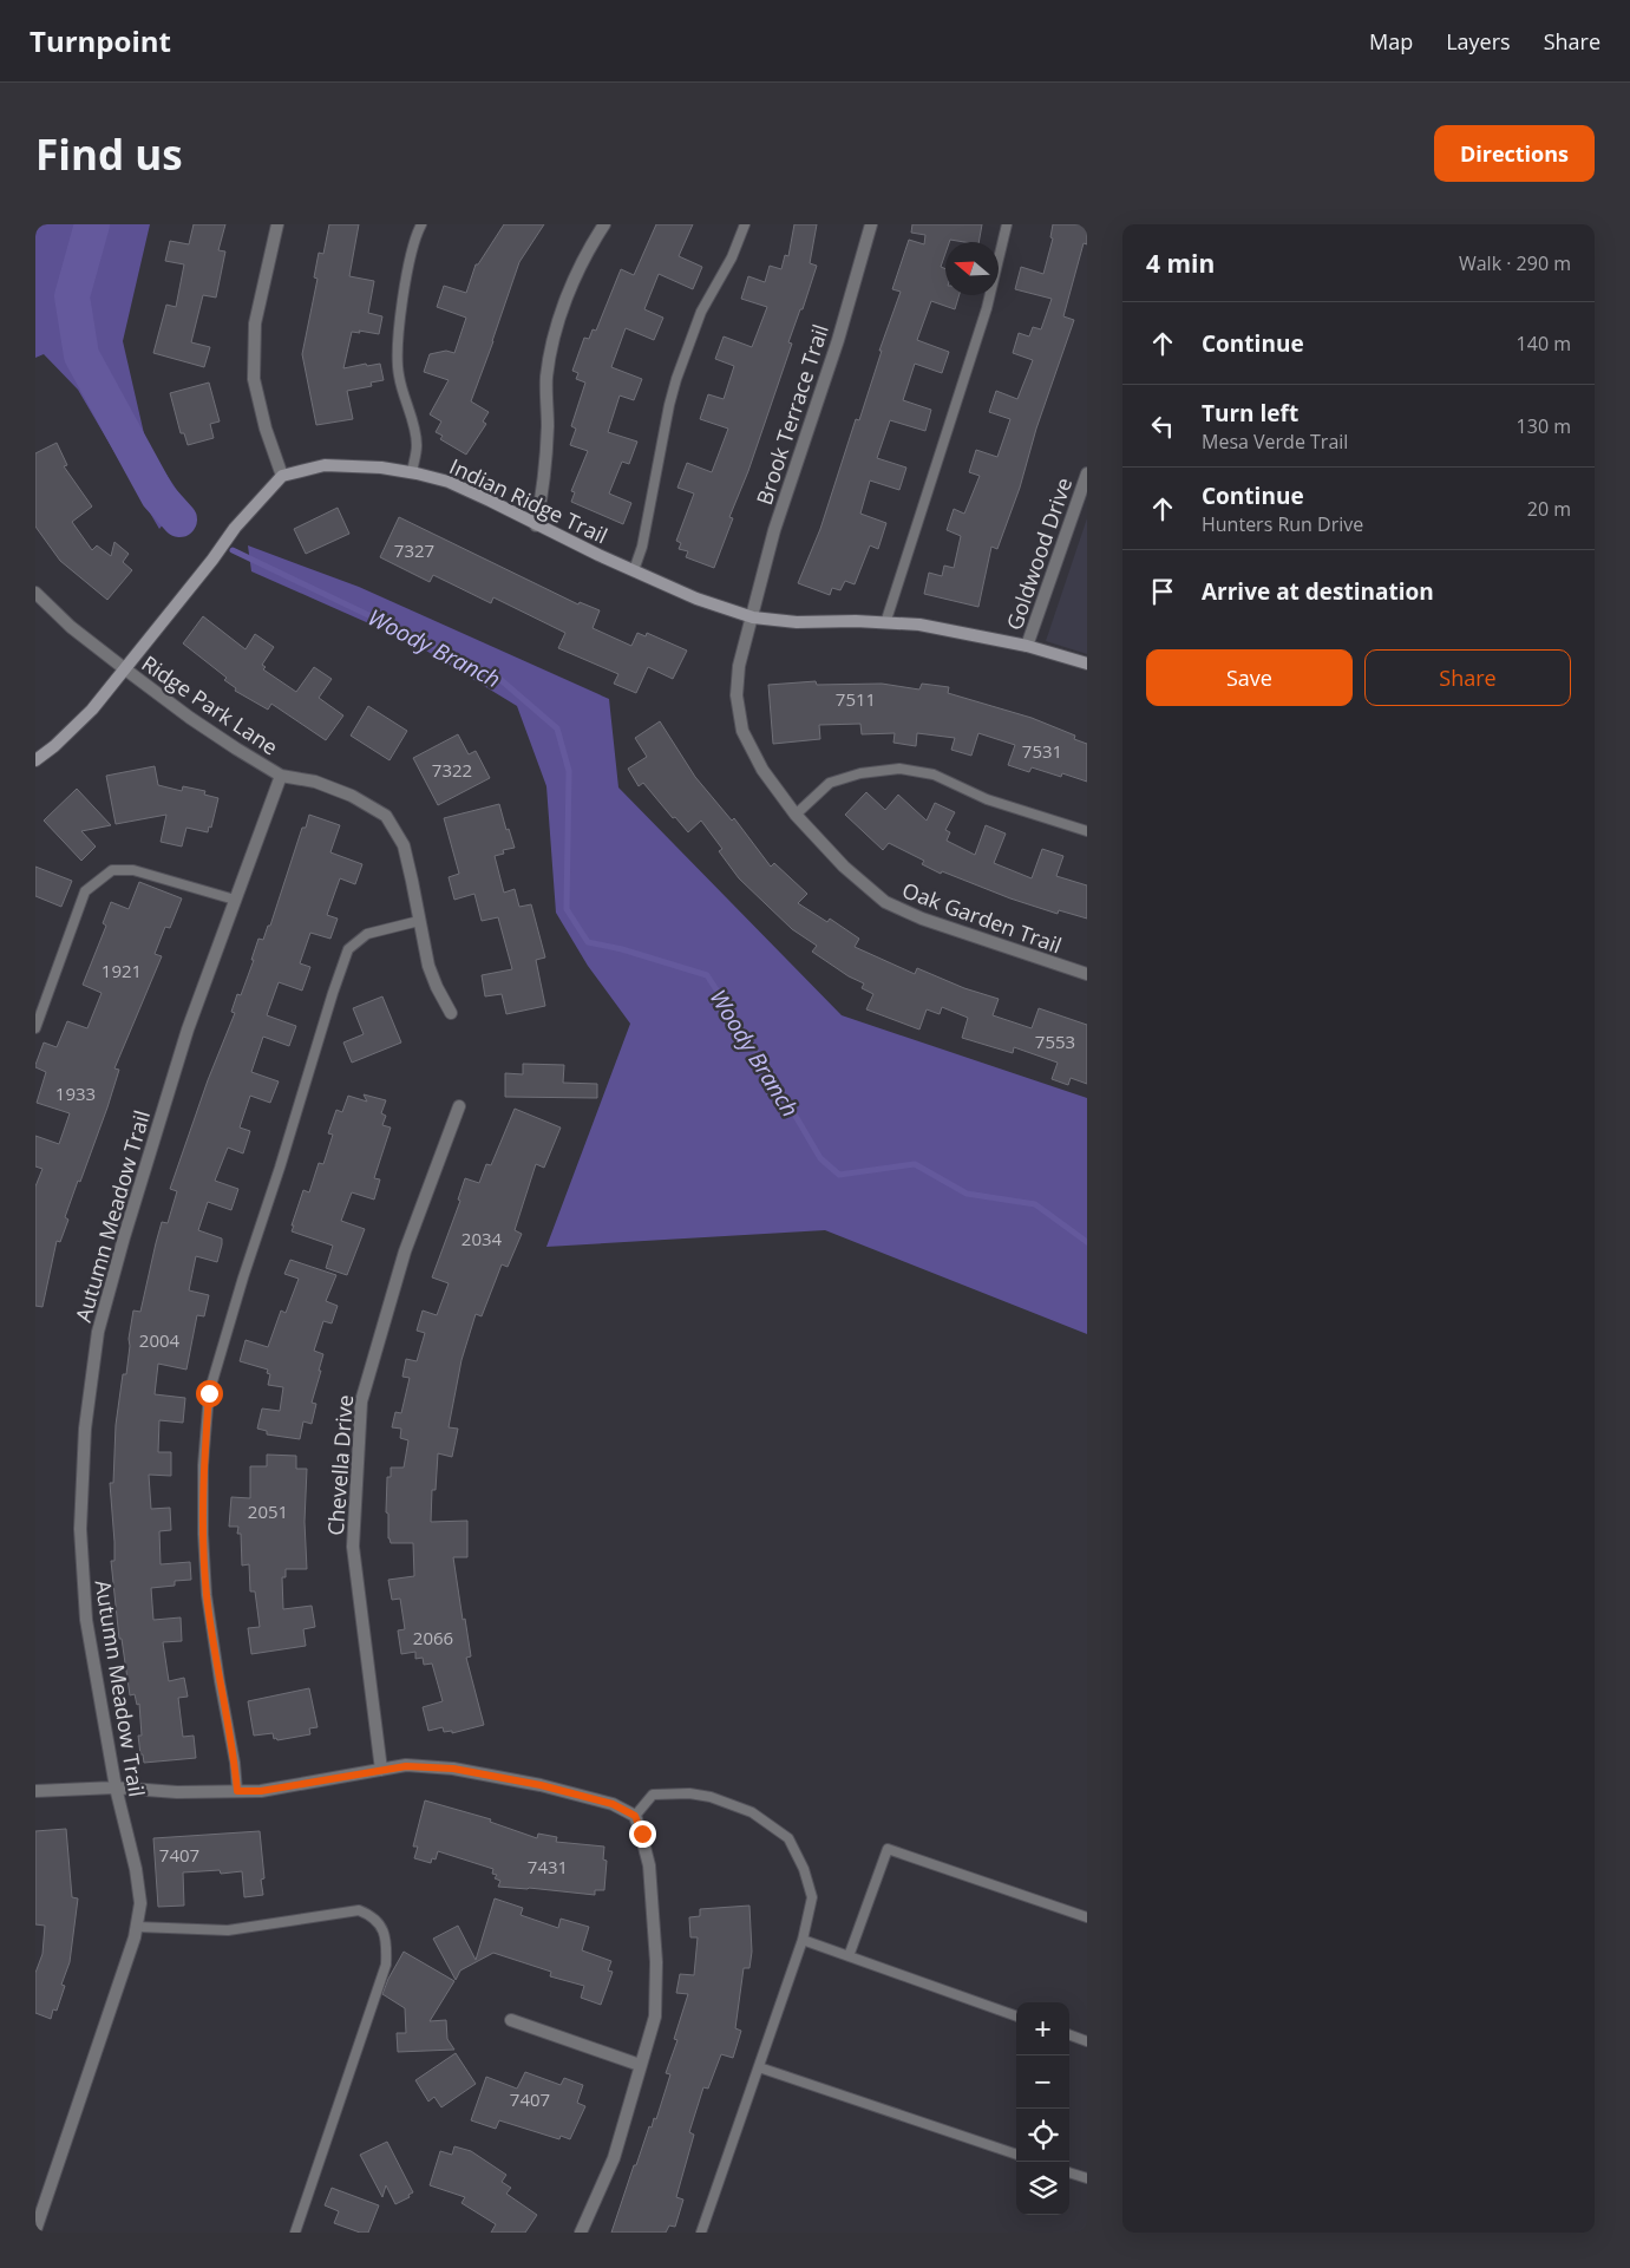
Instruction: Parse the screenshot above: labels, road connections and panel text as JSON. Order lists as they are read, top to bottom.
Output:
{
  "streets": {
    "street": [
      "Brook Terrace Trail",
      "Indian Ridge Trail",
      "Goldwood Drive",
      "Ridge Park Lane",
      "Oak Garden Trail",
      "Autumn Meadow Trail",
      "Chevella Drive"
    ]
  },
  "crossings": [
    ["Brook Terrace Trail", "Indian Ridge Trail"],
    ["Brook Terrace Trail", "Oak Garden Trail"],
    ["Indian Ridge Trail", "Goldwood Drive"],
    ["Indian Ridge Trail", "Oak Garden Trail"],
    ["Ridge Park Lane", "Autumn Meadow Trail"]
  ],
  "water": ["Woody Branch"],
  "house_numbers": [
    "7327",
    "7511",
    "7531",
    "7322",
    "1921",
    "7553",
    "1933",
    "2034",
    "2004",
    "2051",
    "2066",
    "7407",
    "7431",
    "7407"
  ],
  "north": "left",
  "page": {
    "header": "Turnpoint",
    "nav": ["Map", "Layers", "Share"],
    "buttons": [
      "Directions",
      ["Save", "Share"]
    ],
    "title": "Find us",
    "heading": ["4 min", "Walk · 290 m"],
    "list": [
      ["Continue", "140 m"],
      ["Turn left", "Mesa Verde Trail", "130 m"],
      ["Continue", "Hunters Run Drive", "20 m"],
      "Arrive at destination"
    ],
    "map_buttons": ["+", "−"]
  }
}
